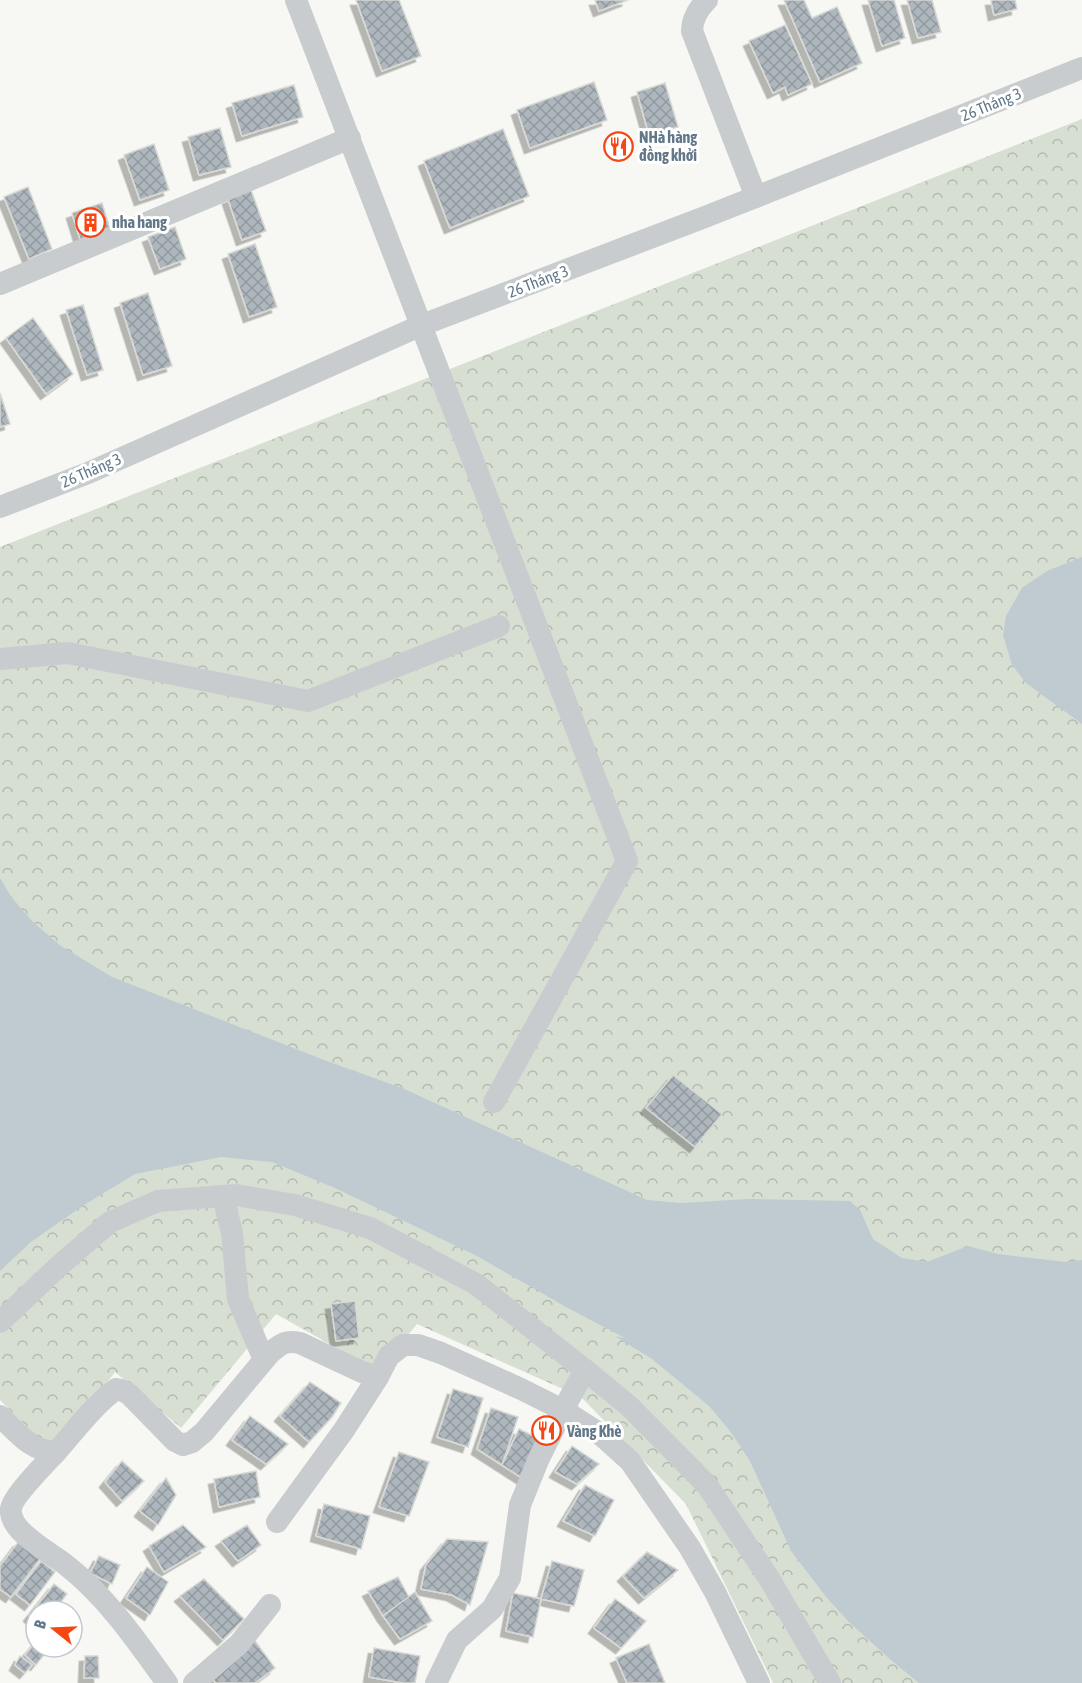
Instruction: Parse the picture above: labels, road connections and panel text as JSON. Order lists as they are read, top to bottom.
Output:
{
  "streets": {
    "street": ["26 Tháng 3"]
  },
  "places": {
    "restaurant": ["NHà hàng đồng khởi", "Vàng Khè"],
    "building": ["nha hang"]
  },
  "north": "left"
}
